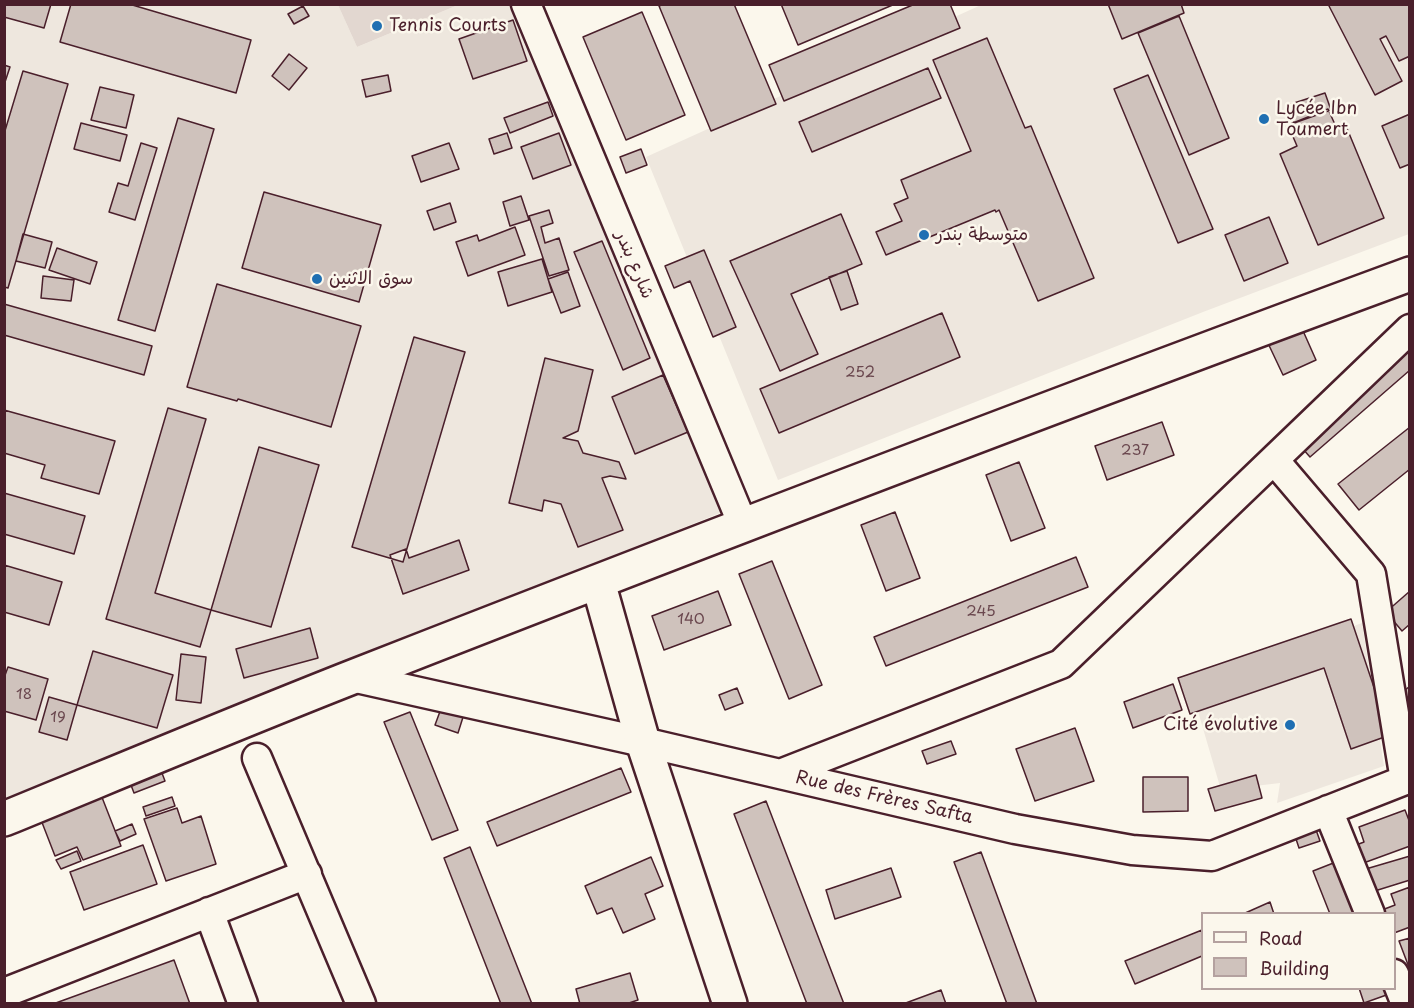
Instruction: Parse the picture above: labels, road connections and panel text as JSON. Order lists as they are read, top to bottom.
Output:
{
  "streets": {
    "street": ["شارع بندر", "Rue des Frères Safta"]
  },
  "places": [
    "Tennis Courts",
    "Lycée Ibn Toumert",
    "متوسطة بندر",
    "ﺳﻮق اﻻﺛﻨﻴﻦ",
    "Cité évolutive"
  ],
  "house_numbers": [
    "252",
    "237",
    "245",
    "140",
    "18",
    "19"
  ],
  "legend": ["Road", "Building"]
}
